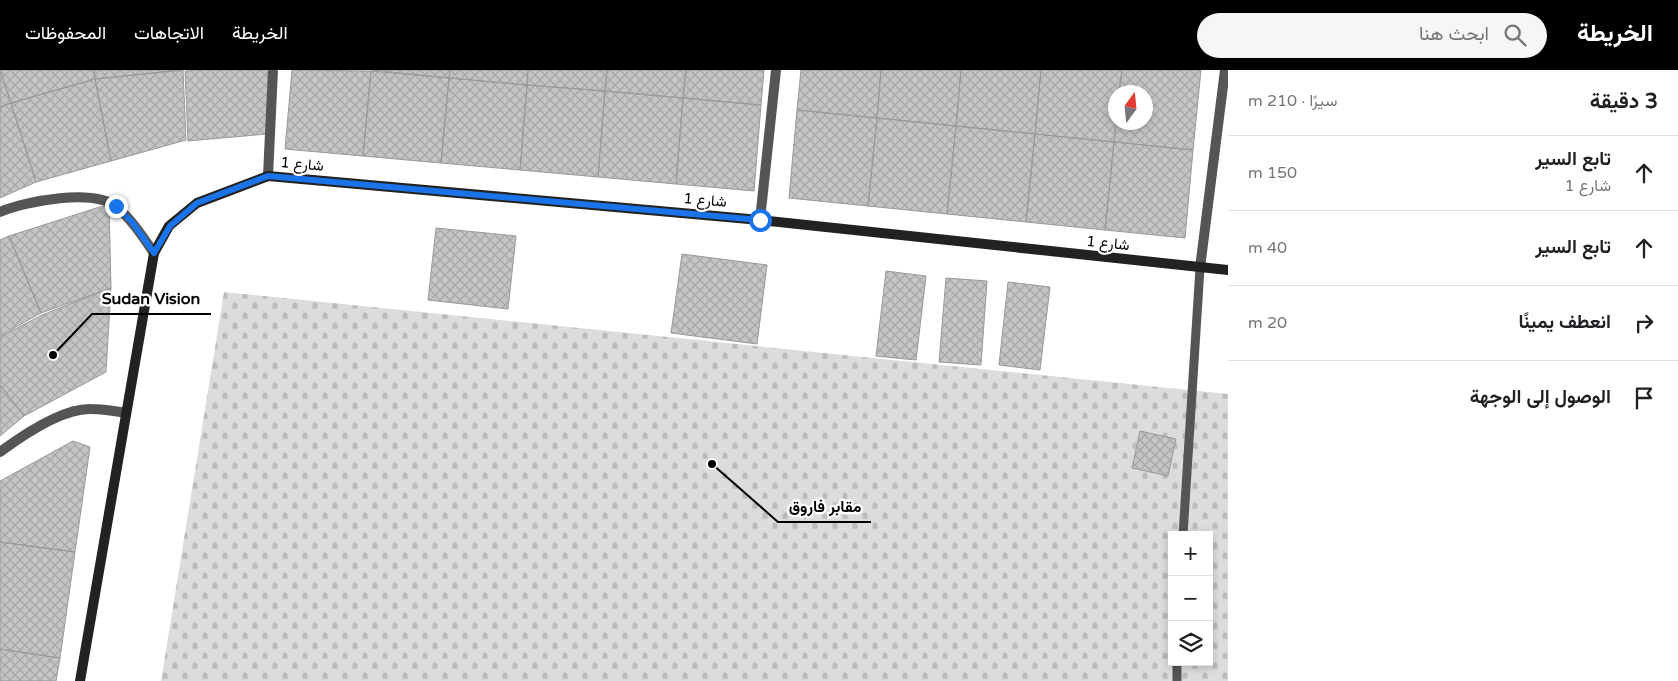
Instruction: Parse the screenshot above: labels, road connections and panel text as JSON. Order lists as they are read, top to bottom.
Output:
{
  "streets": {
    "street": ["شارع 1"]
  },
  "places": ["Sudan Vision", "مقابر فاروق"],
  "north": "top",
  "page": {
    "header": "الخريطة",
    "search": "ابحث هنا",
    "nav": ["الخريطة", "الاتجاهات", "المحفوظات"],
    "heading": ["3 دقيقة", "سيرًا · 210 m"],
    "list": [
      ["تابع السير", "شارع 1", "150 m"],
      ["تابع السير", "40 m"],
      ["انعطف يمينًا", "20 m"],
      "الوصول إلى الوجهة"
    ],
    "map_buttons": ["+", "−"]
  }
}
